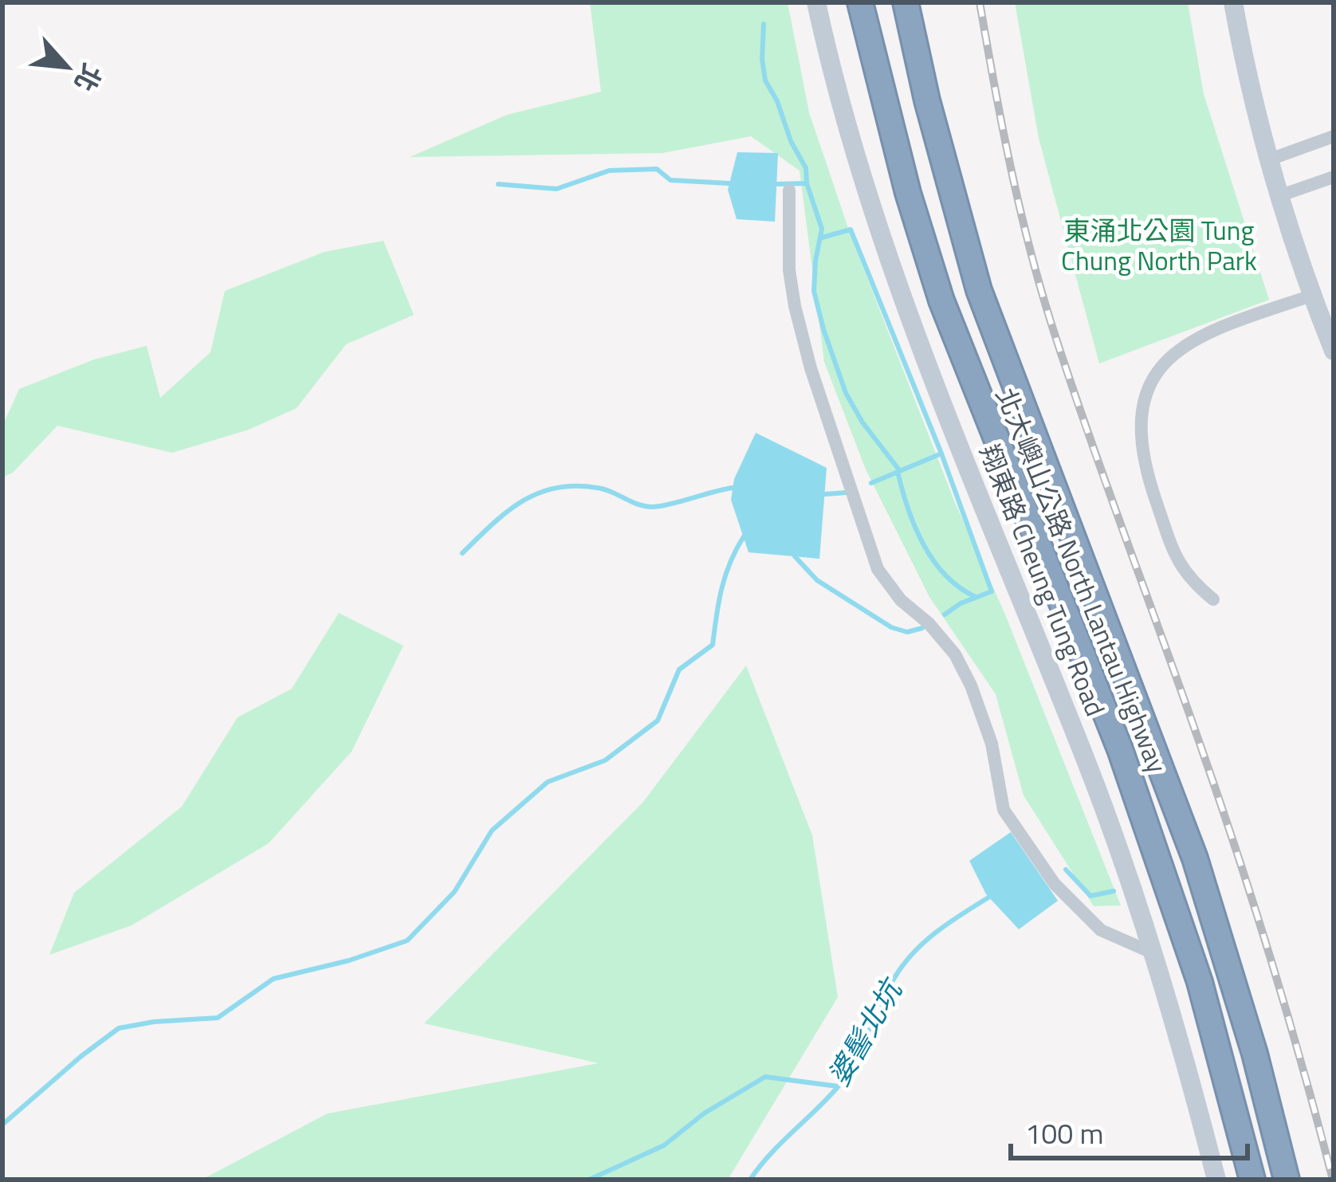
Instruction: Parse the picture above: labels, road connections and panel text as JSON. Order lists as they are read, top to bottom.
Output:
{
  "streets": {
    "highway": ["北大嶼山公路 North Lantau Highway"],
    "main road": ["翔東路 Cheung Tung Road"]
  },
  "water": ["婆髻北坑"],
  "parks": ["東涌北公園 Tung Chung North Park"],
  "scale_bar": "100 m",
  "north": "bottom right"
}
